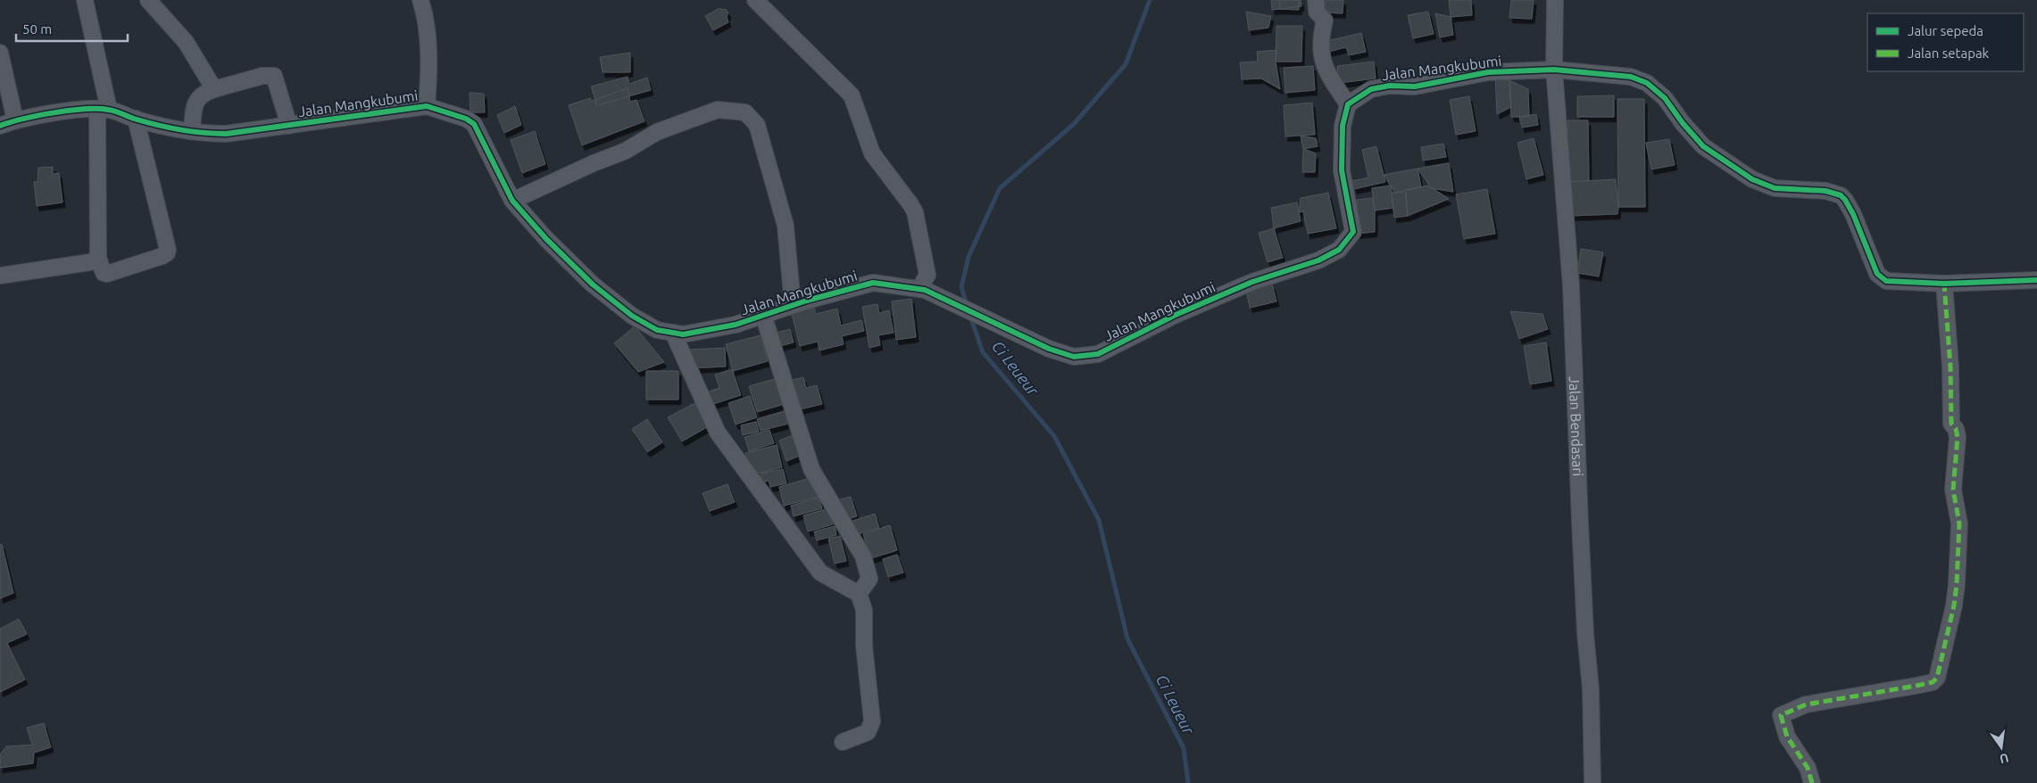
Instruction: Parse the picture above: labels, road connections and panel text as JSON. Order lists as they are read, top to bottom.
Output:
{
  "streets": {
    "street": ["Jalan Mangkubumi", "Jalan Bendasari"]
  },
  "crossings": [
    ["Jalan Mangkubumi", "Jalan Bendasari"]
  ],
  "water": ["Ci Leueur"],
  "legend": ["Jalur sepeda", "Jalan setapak"],
  "scale_bar": "50 m",
  "north": "bottom"
}
